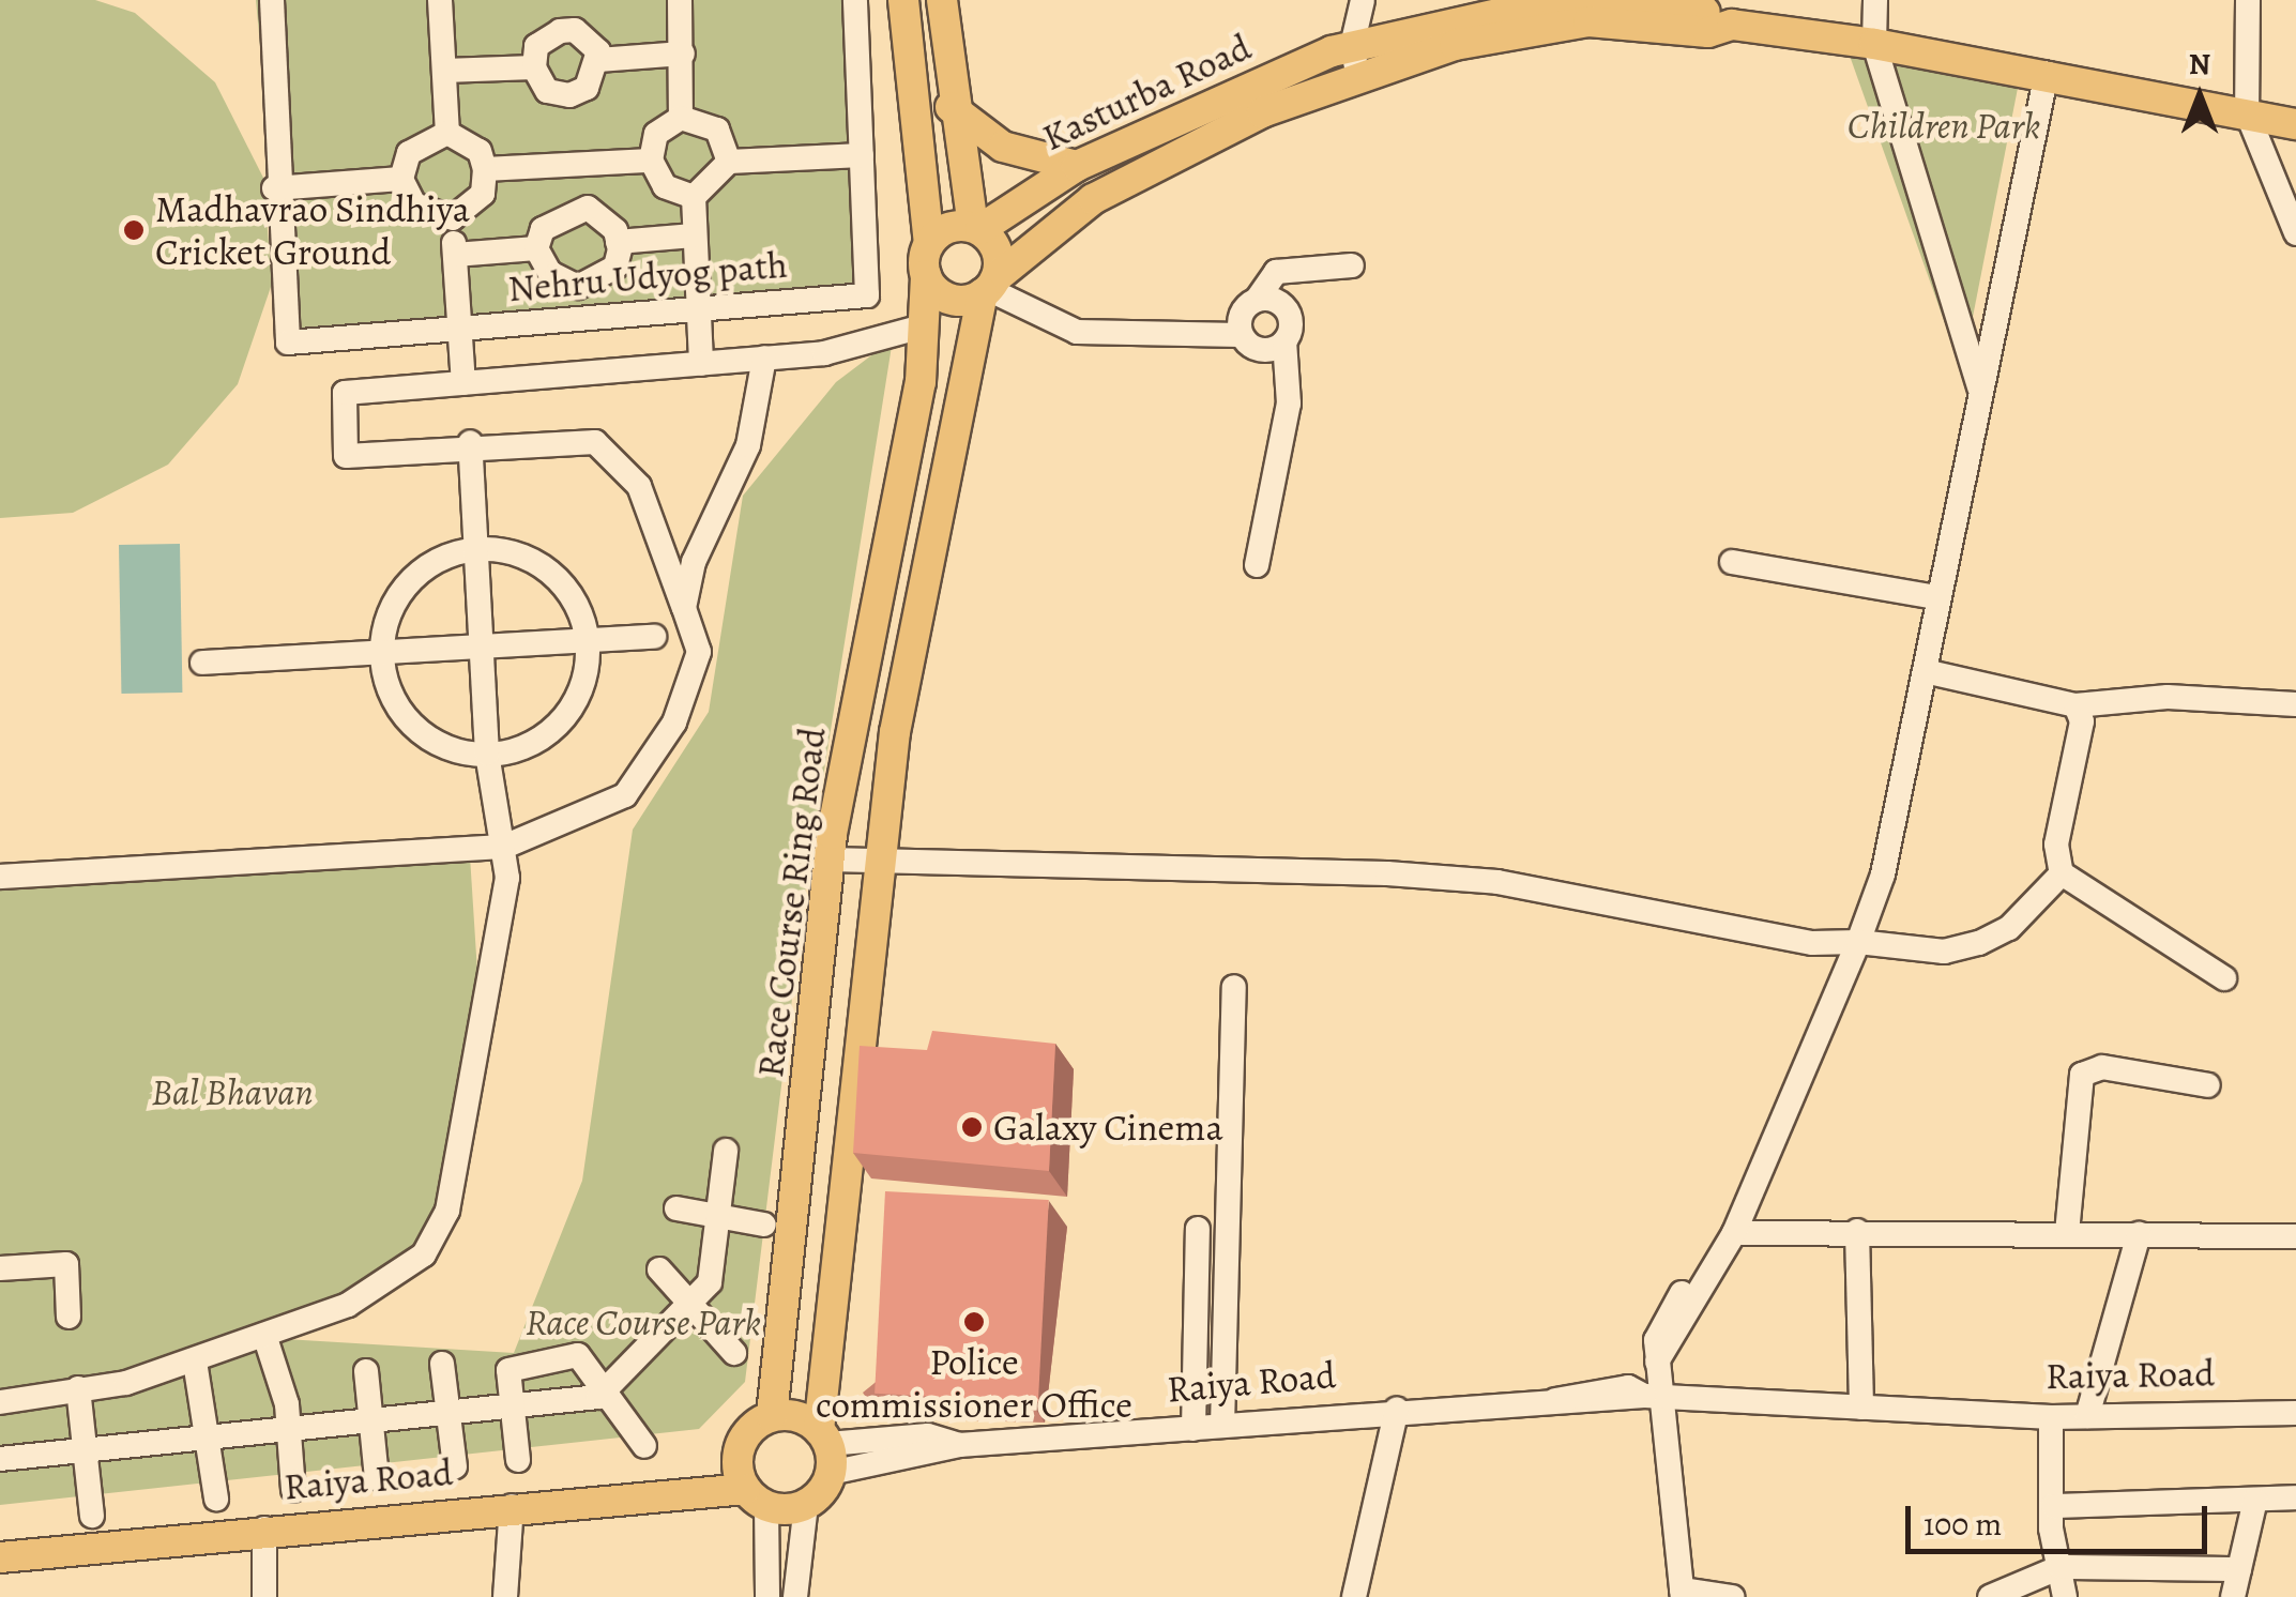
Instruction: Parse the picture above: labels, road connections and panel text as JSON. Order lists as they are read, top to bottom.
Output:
{
  "streets": {
    "main road": ["Kasturba Road", "Race Course Ring Road", "Raiya Road"],
    "street": ["Nehru Udyog path"]
  },
  "crossings": [
    ["Kasturba Road", "Race Course Ring Road"]
  ],
  "parks": ["Children Park", "Bal Bhavan", "Race Course Park"],
  "places": ["Madhavrao Sindhiya Cricket Ground", "Galaxy Cinema", "Police commissioner Office"],
  "scale_bar": "100 m",
  "north": "top"
}
